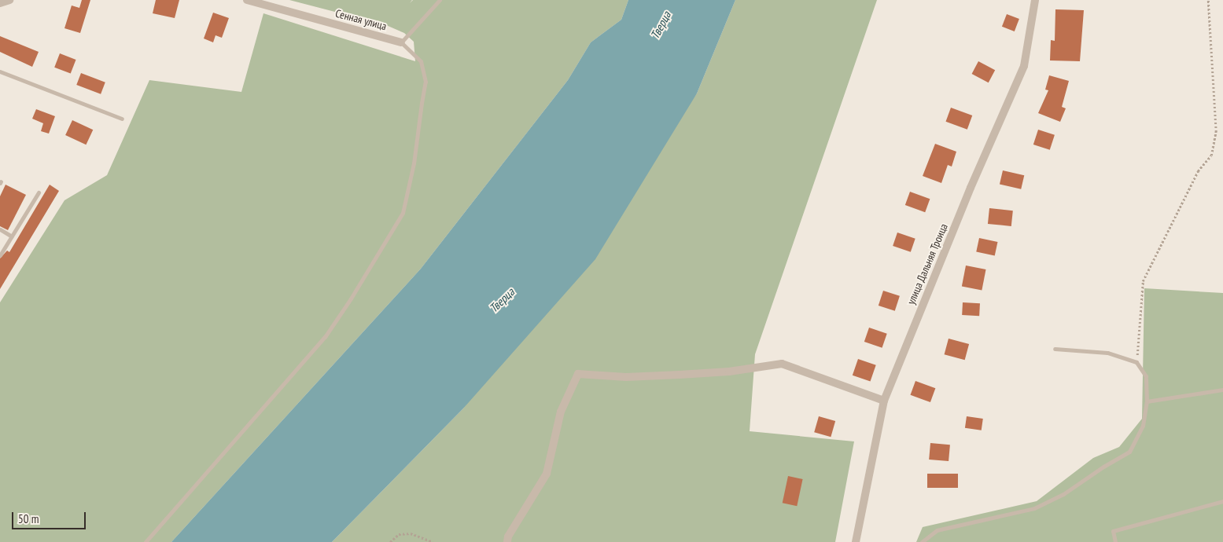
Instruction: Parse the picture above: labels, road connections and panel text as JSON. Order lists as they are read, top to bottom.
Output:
{
  "streets": {
    "street": ["Сенная улица", "улица Дальняя Троица"]
  },
  "water": ["Тверца"],
  "scale_bar": "50 m"
}
